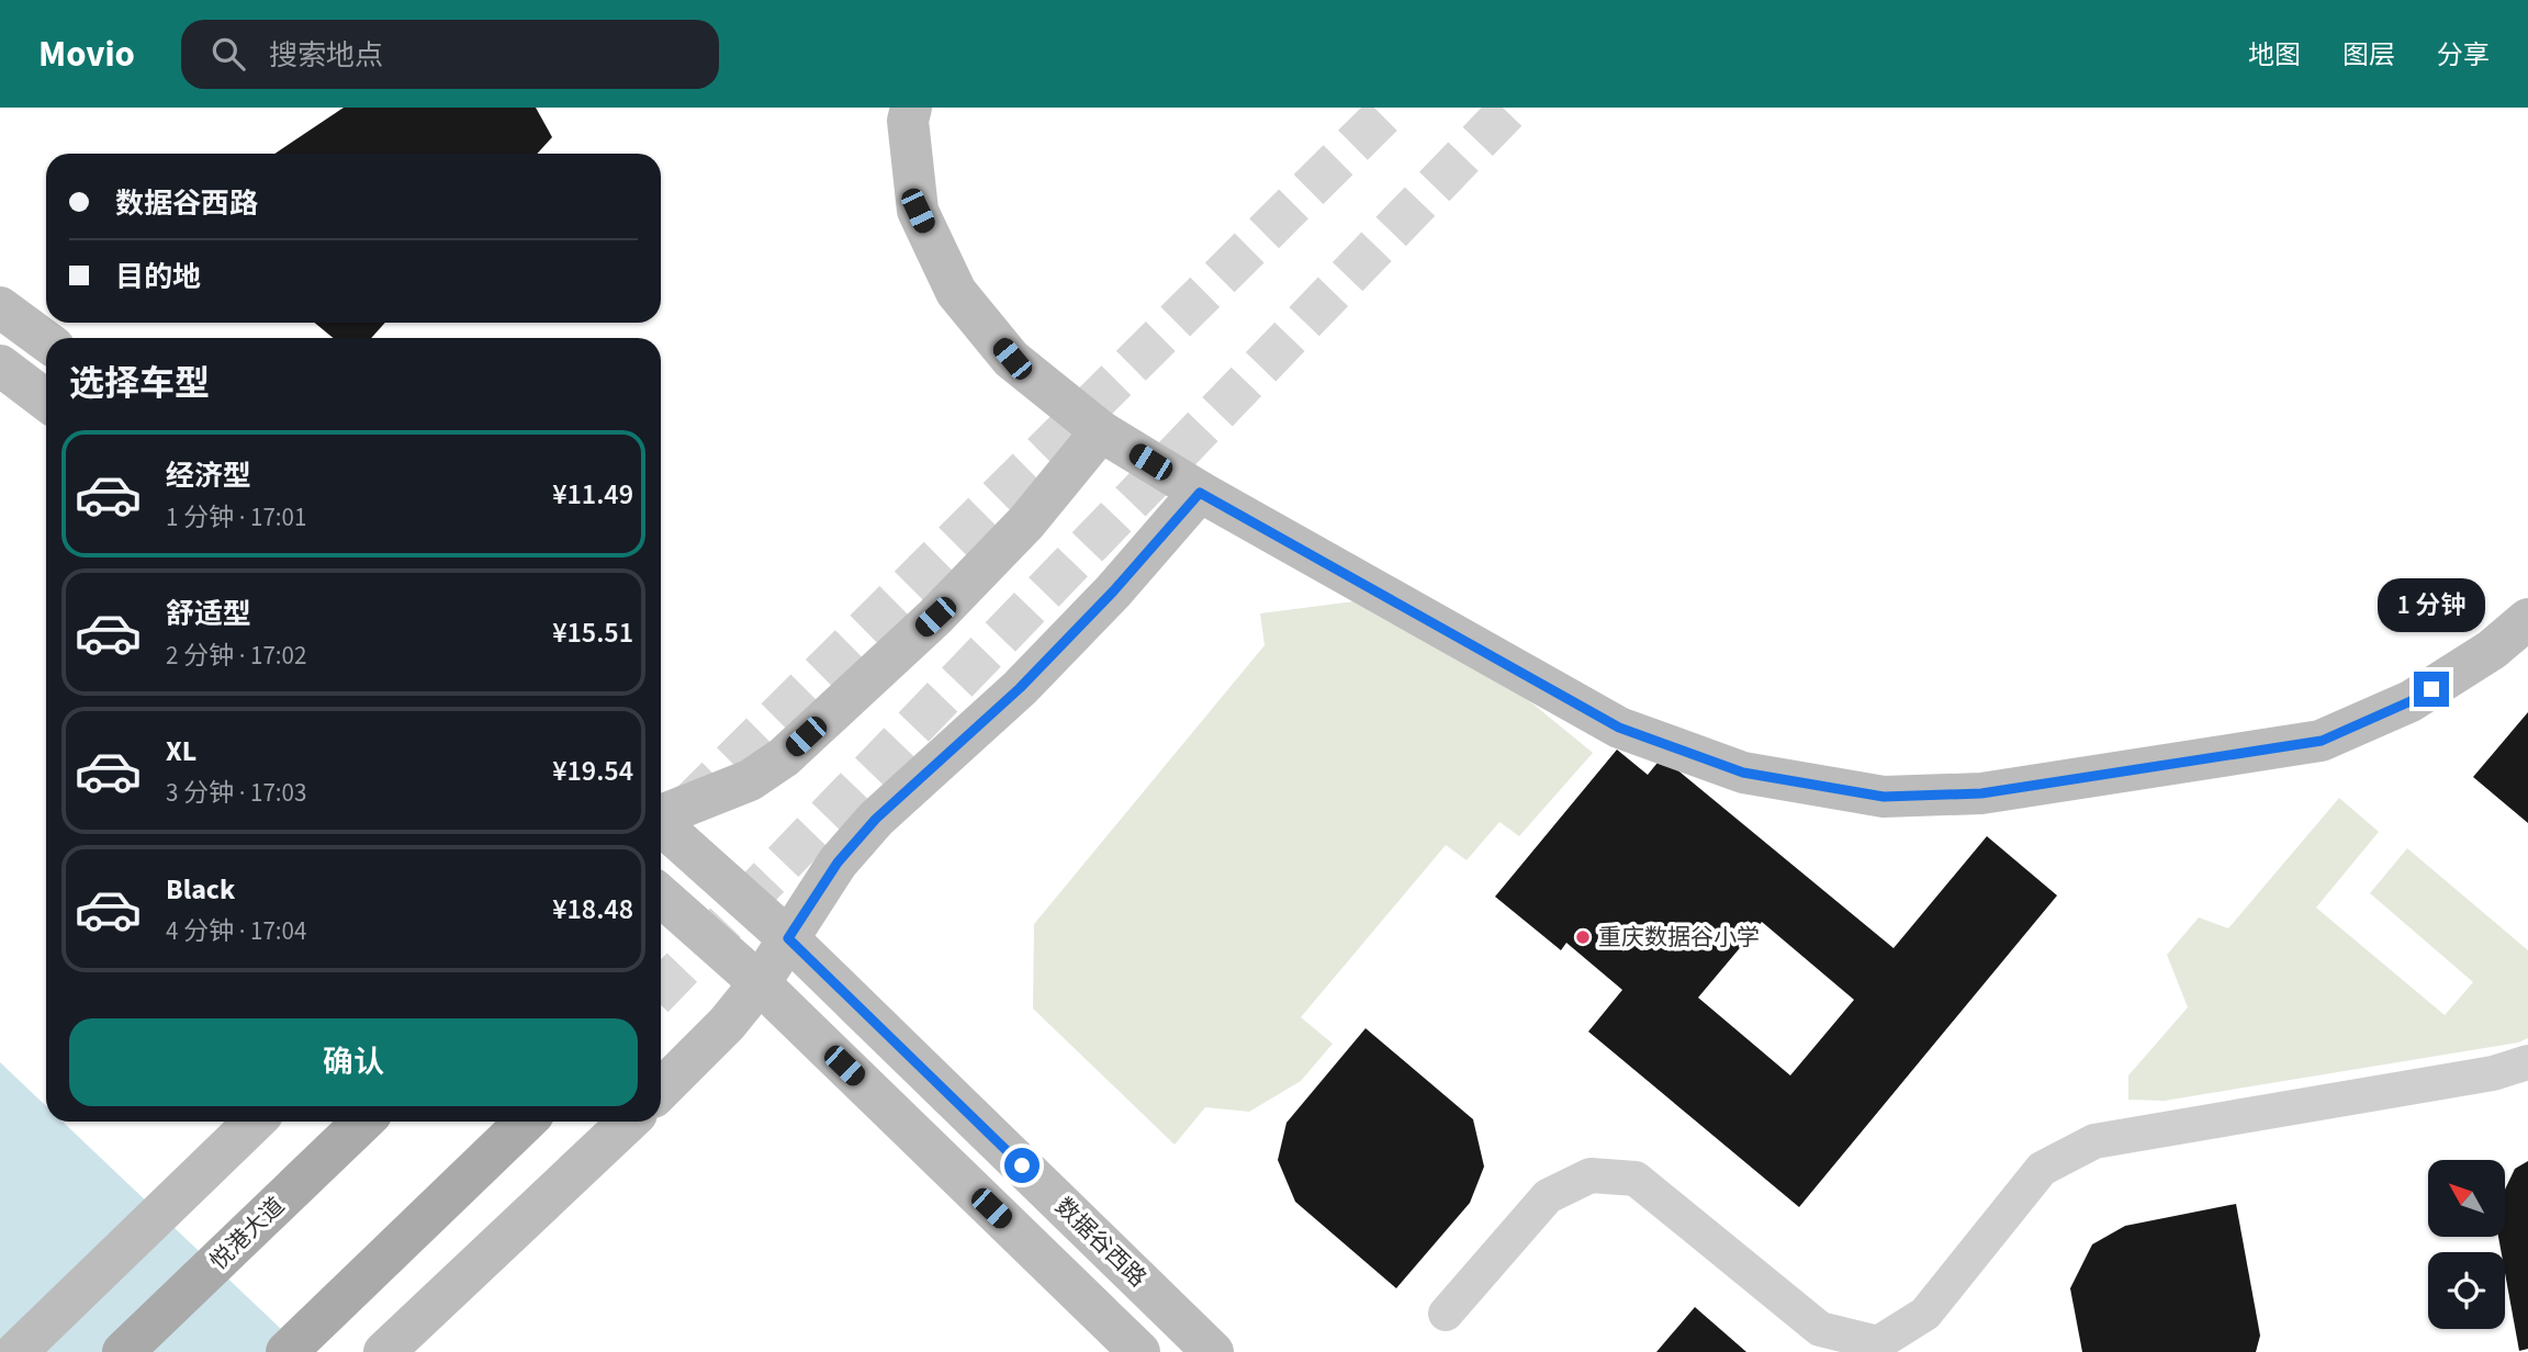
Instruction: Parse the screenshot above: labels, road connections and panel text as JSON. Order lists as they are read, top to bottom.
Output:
{
  "streets": {
    "main road": ["悦港大道"],
    "street": ["数据谷西路"]
  },
  "places": ["重庆数据谷小学"],
  "north": "top left",
  "page": {
    "header": "Movio",
    "search": "搜索地点",
    "nav": ["地图", "图层", "分享"],
    "banner": ["数据谷西路", "目的地"],
    "heading": "选择车型",
    "list": [
      {
        "name": "经济型",
        "note": "1 分钟 · 17:01",
        "value": "¥11.49"
      },
      {
        "name": "舒适型",
        "note": "2 分钟 · 17:02",
        "value": "¥15.51"
      },
      {
        "name": "XL",
        "note": "3 分钟 · 17:03",
        "value": "¥19.54"
      },
      {
        "name": "Black",
        "note": "4 分钟 · 17:04",
        "value": "¥18.48"
      }
    ],
    "bubble": "1 分钟",
    "buttons": "确认"
  }
}
